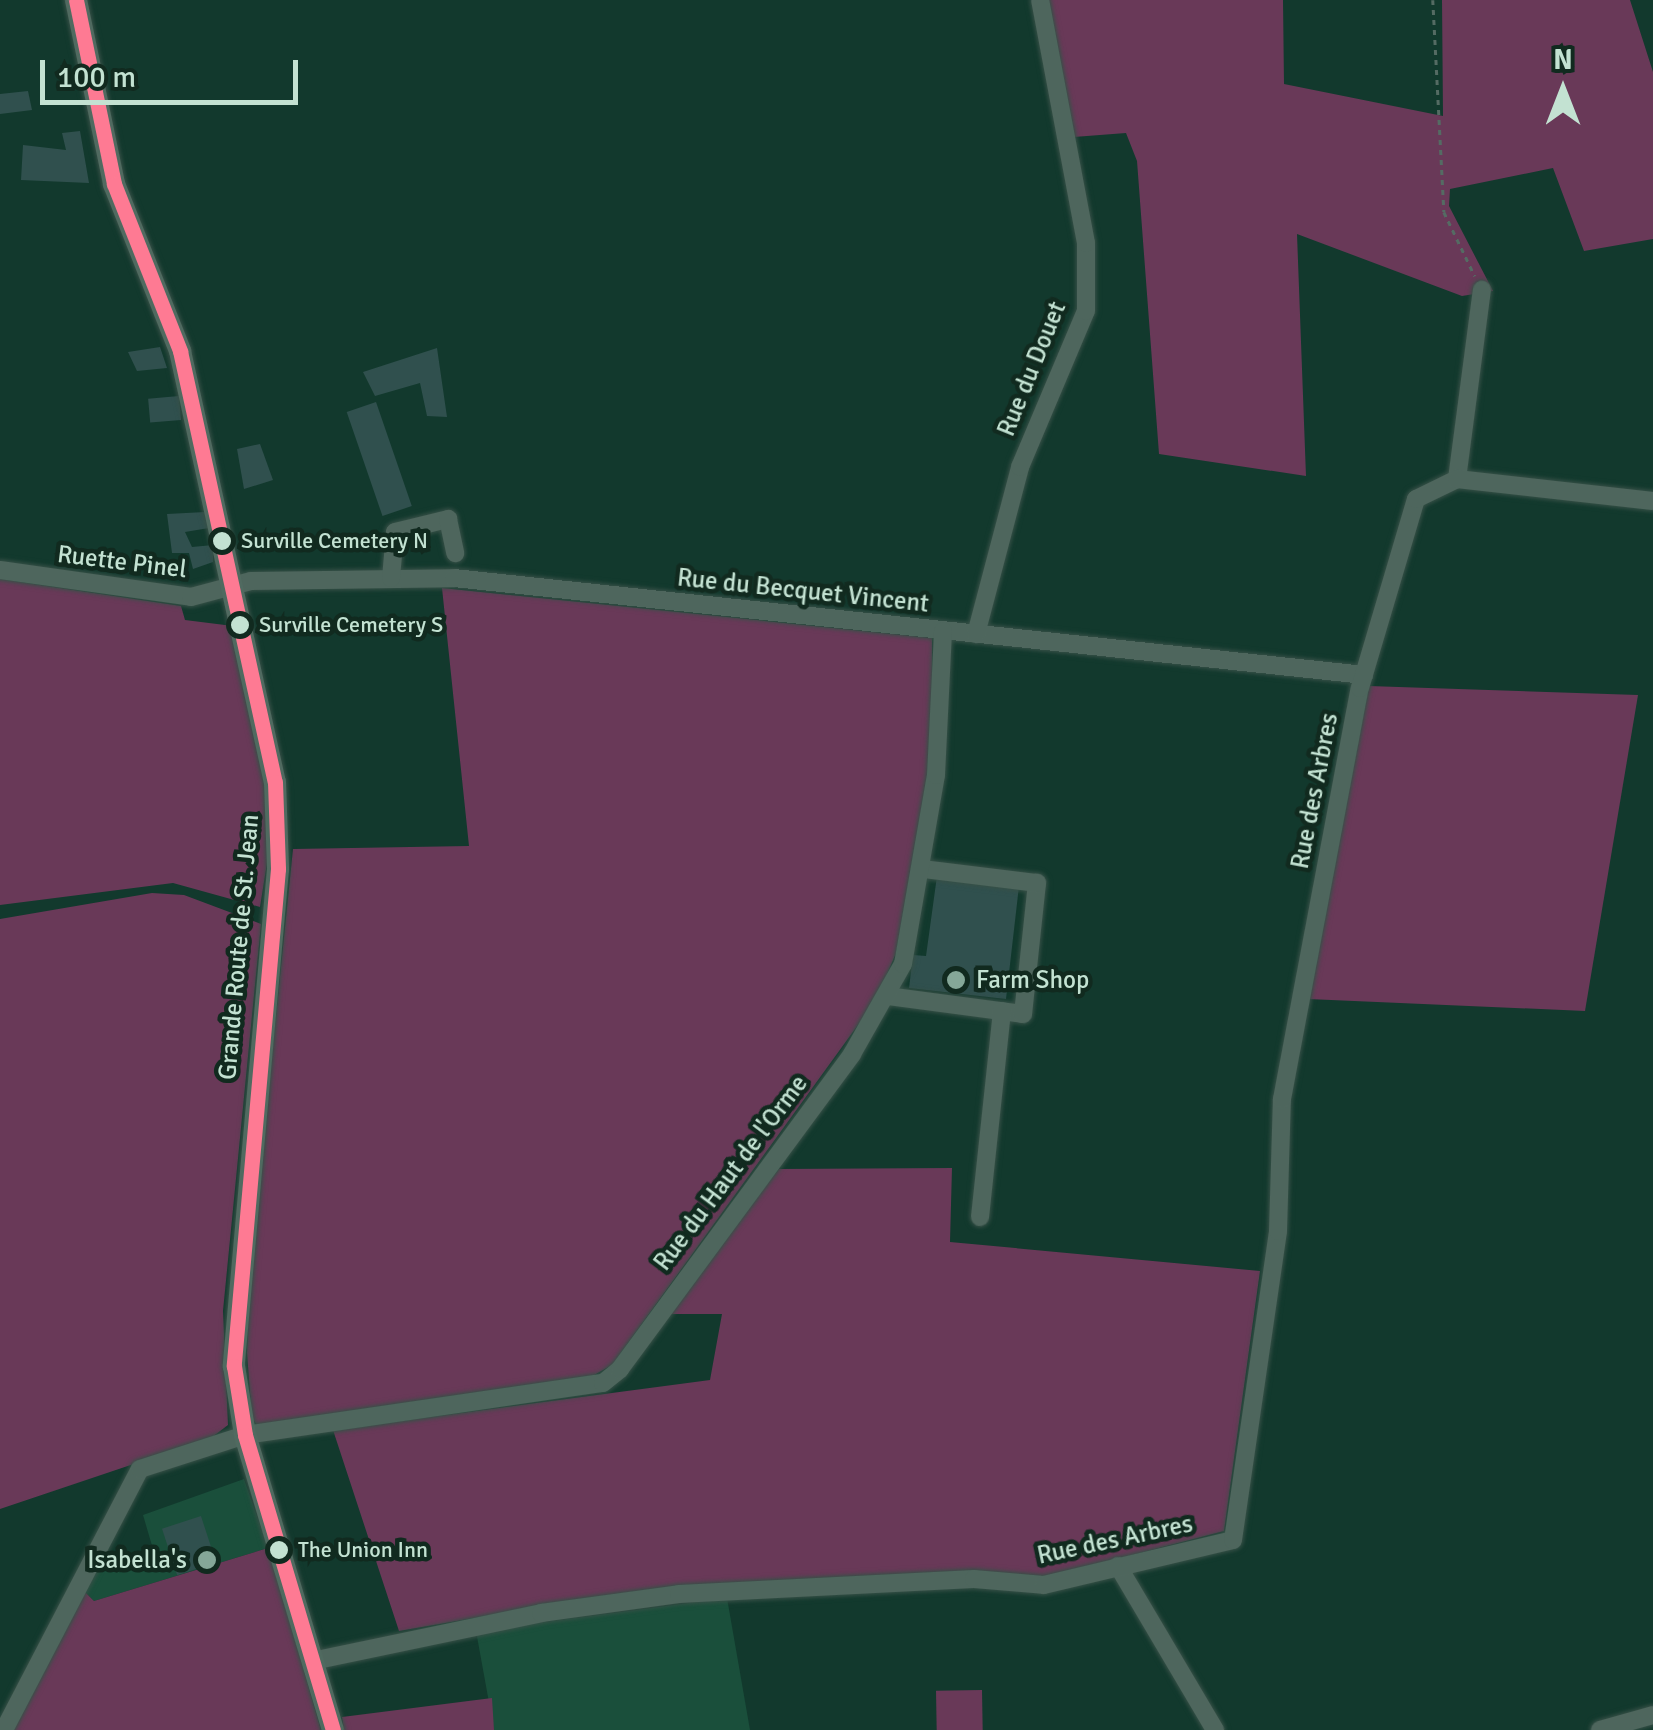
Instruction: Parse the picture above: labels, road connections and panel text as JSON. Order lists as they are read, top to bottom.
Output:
{
  "streets": {
    "main road": ["Grande Route de St. Jean"],
    "street": [
      "Rue du Douet",
      "Ruette Pinel",
      "Rue du Becquet Vincent",
      "Rue des Arbres",
      "Rue du Haut de l'Orme"
    ]
  },
  "crossings": [
    ["Rue du Douet", "Rue du Becquet Vincent"],
    ["Ruette Pinel", "Rue du Becquet Vincent"],
    ["Ruette Pinel", "Grande Route de St. Jean"],
    ["Rue du Becquet Vincent", "Rue des Arbres"],
    ["Rue du Becquet Vincent", "Grande Route de St. Jean"],
    ["Rue du Becquet Vincent", "Rue du Haut de l'Orme"],
    ["Rue des Arbres", "Grande Route de St. Jean"],
    ["Grande Route de St. Jean", "Rue du Haut de l'Orme"]
  ],
  "places": [
    "Surville Cemetery N",
    "Surville Cemetery S",
    "Farm Shop",
    "The Union Inn",
    "Isabella's"
  ],
  "scale_bar": "100 m",
  "north": "top"
}
